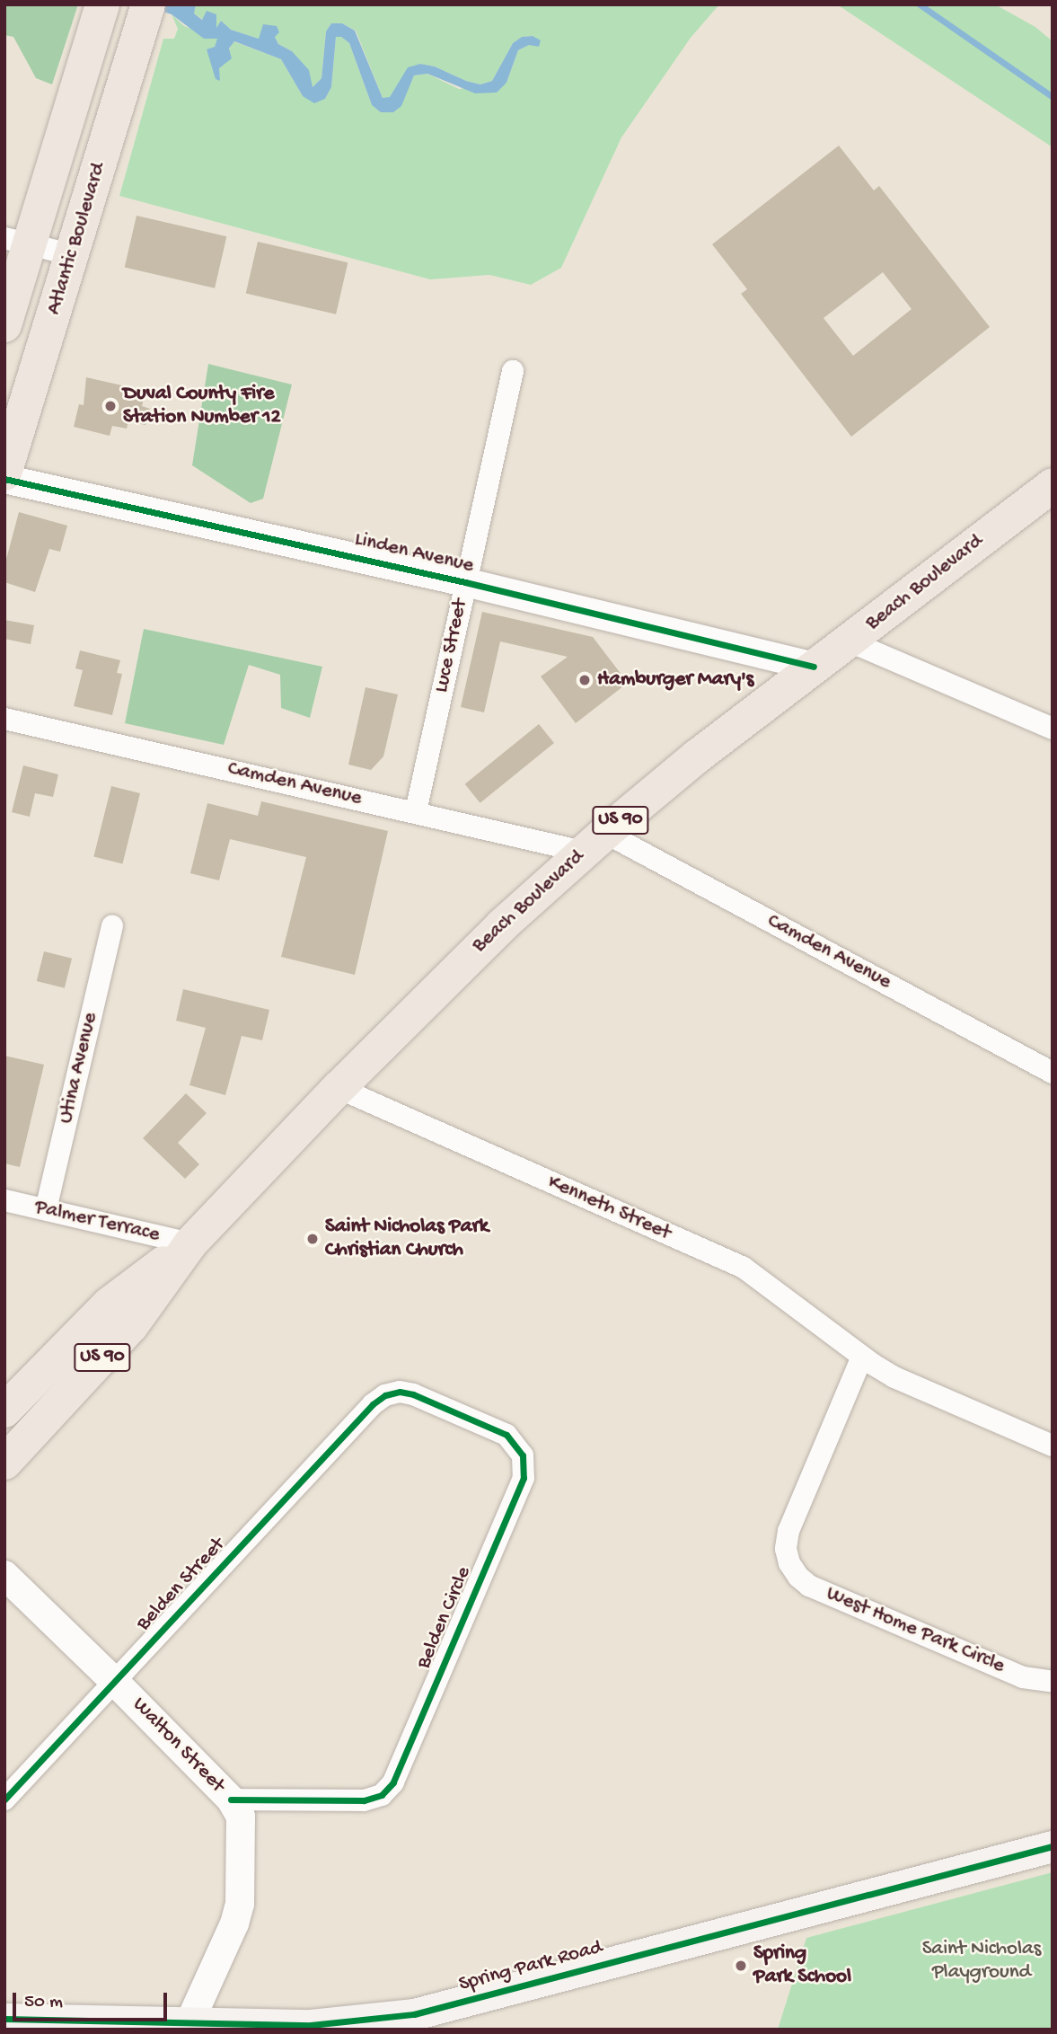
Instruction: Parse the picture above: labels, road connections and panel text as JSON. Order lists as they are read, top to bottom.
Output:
{
  "streets": {
    "main road": [
      "Atlantic Boulevard",
      "Beach Boulevard",
      "US 90",
      "Spring Park Road"
    ],
    "street": [
      "Linden Avenue",
      "Luce Street",
      "Camden Avenue",
      "Utina Avenue",
      "Kenneth Street",
      "Palmer Terrace",
      "Belden Street",
      "Belden Circle",
      "West Home Park Circle",
      "Walton Street"
    ]
  },
  "crossings": [
    ["Linden Avenue", "Beach Boulevard"],
    ["Linden Avenue", "Luce Street"],
    ["Beach Boulevard", "Camden Avenue"],
    ["Beach Boulevard", "Kenneth Street"],
    ["Beach Boulevard", "Palmer Terrace"],
    ["Luce Street", "Camden Avenue"],
    ["Utina Avenue", "Palmer Terrace"],
    ["Kenneth Street", "West Home Park Circle"],
    ["Belden Street", "Belden Circle"],
    ["Belden Street", "Walton Street"],
    ["Belden Circle", "Walton Street"],
    ["Walton Street", "Spring Park Road"]
  ],
  "parks": ["Saint Nicholas Playground"],
  "places": [
    "Duval County Fire Station Number 12",
    "Hamburger Mary's",
    "Saint Nicholas Park Christian Church",
    "Spring Park School"
  ],
  "scale_bar": "50 m"
}
